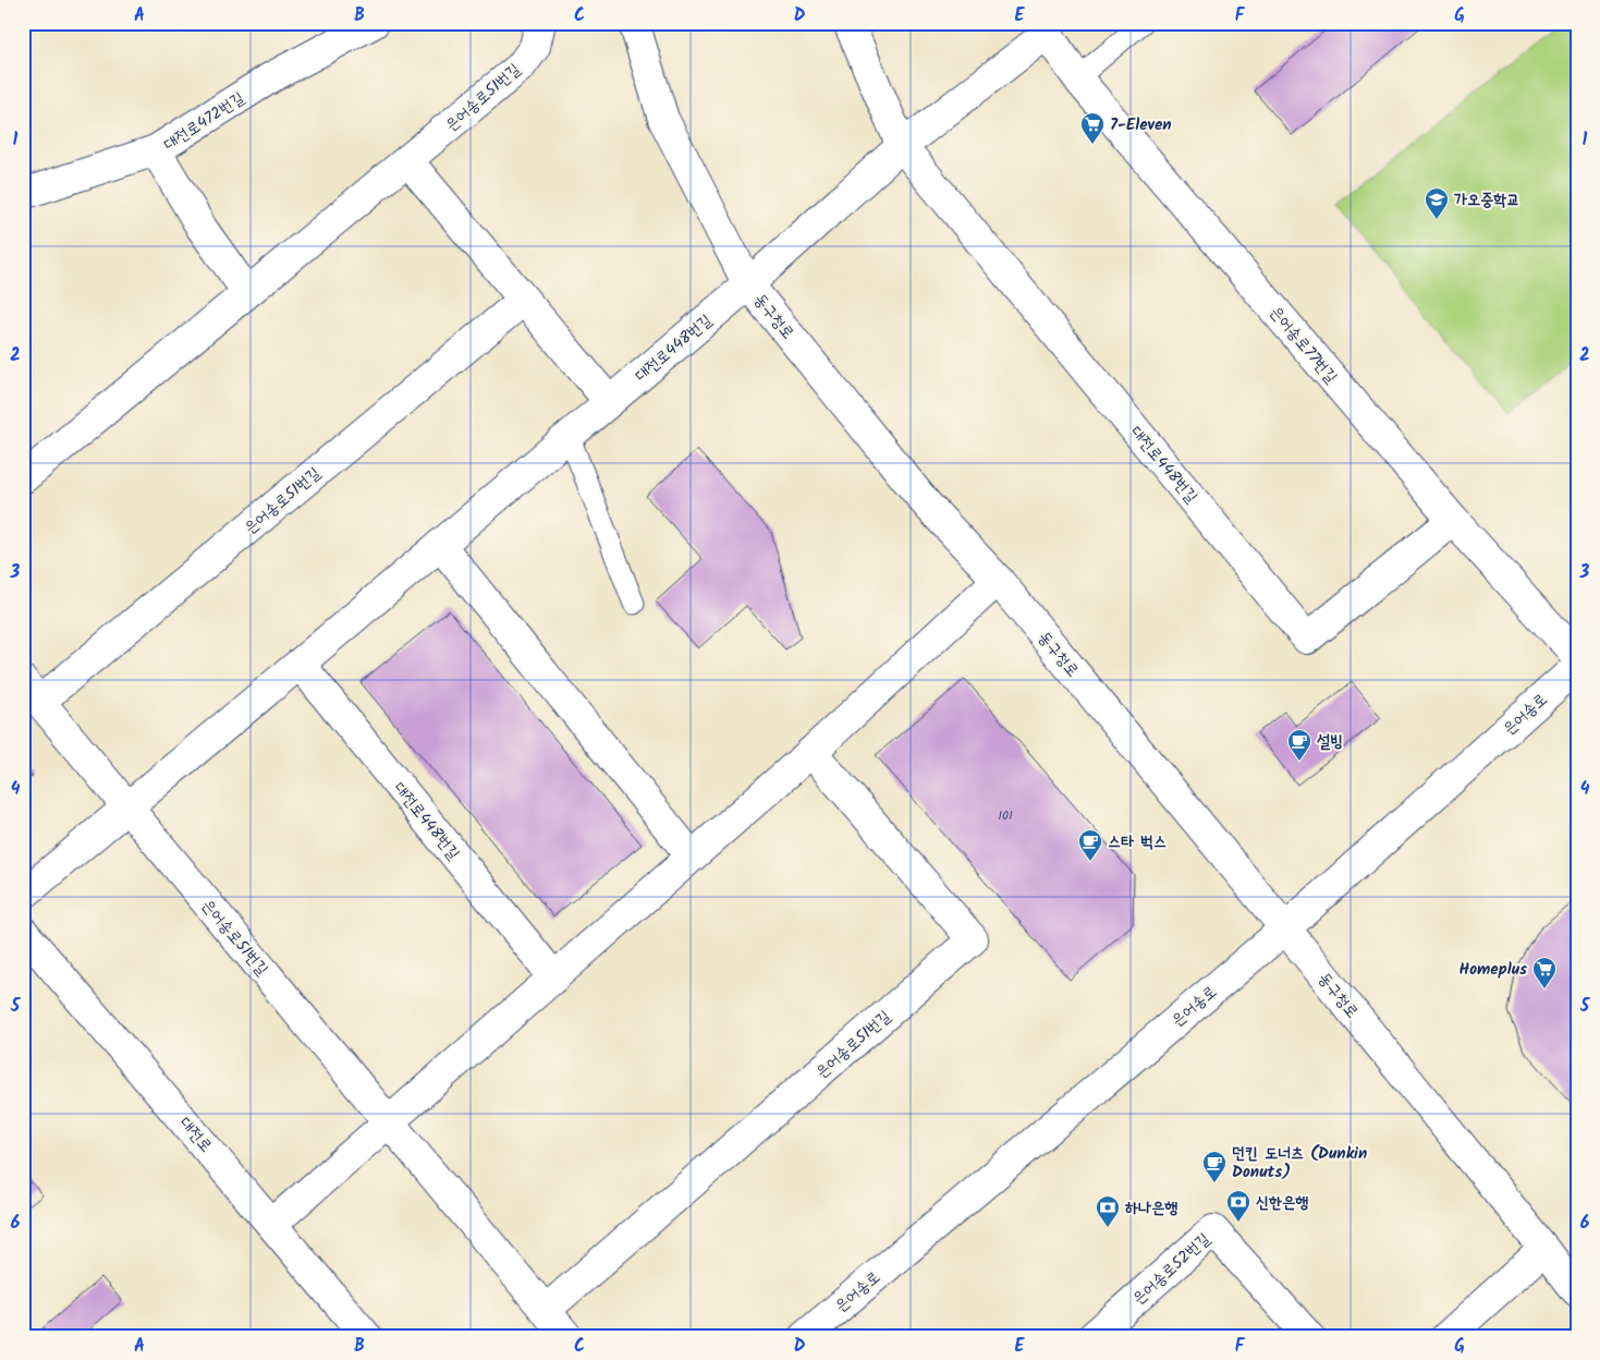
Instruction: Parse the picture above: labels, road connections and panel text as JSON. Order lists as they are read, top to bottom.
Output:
{
  "streets": {
    "street": [
      "은어송로51번길",
      "대전로472번길",
      "동구청로",
      "은어송로77번길",
      "대전로448번길",
      "은어송로",
      "대전로",
      "은어송로52번길"
    ]
  },
  "crossings": [
    ["은어송로51번길", "대전로448번길"],
    ["동구청로", "대전로448번길"],
    ["동구청로", "은어송로"],
    ["은어송로77번길", "대전로448번길"]
  ],
  "places": {
    "supermarket": ["7-Eleven", "Homeplus"],
    "school or university": ["가오중학교"],
    "cafe": ["설빙", "스타 벅스", "던킨 도너츠 (Dunkin Donuts)"],
    "bank": ["신한은행", "하나은행"]
  },
  "house_numbers": ["101"],
  "grid": {
    "columns": [
      "A",
      "B",
      "C",
      "D",
      "E",
      "F",
      "G"
    ],
    "rows": [
      "1",
      "2",
      "3",
      "4",
      "5",
      "6"
    ]
  }
}
